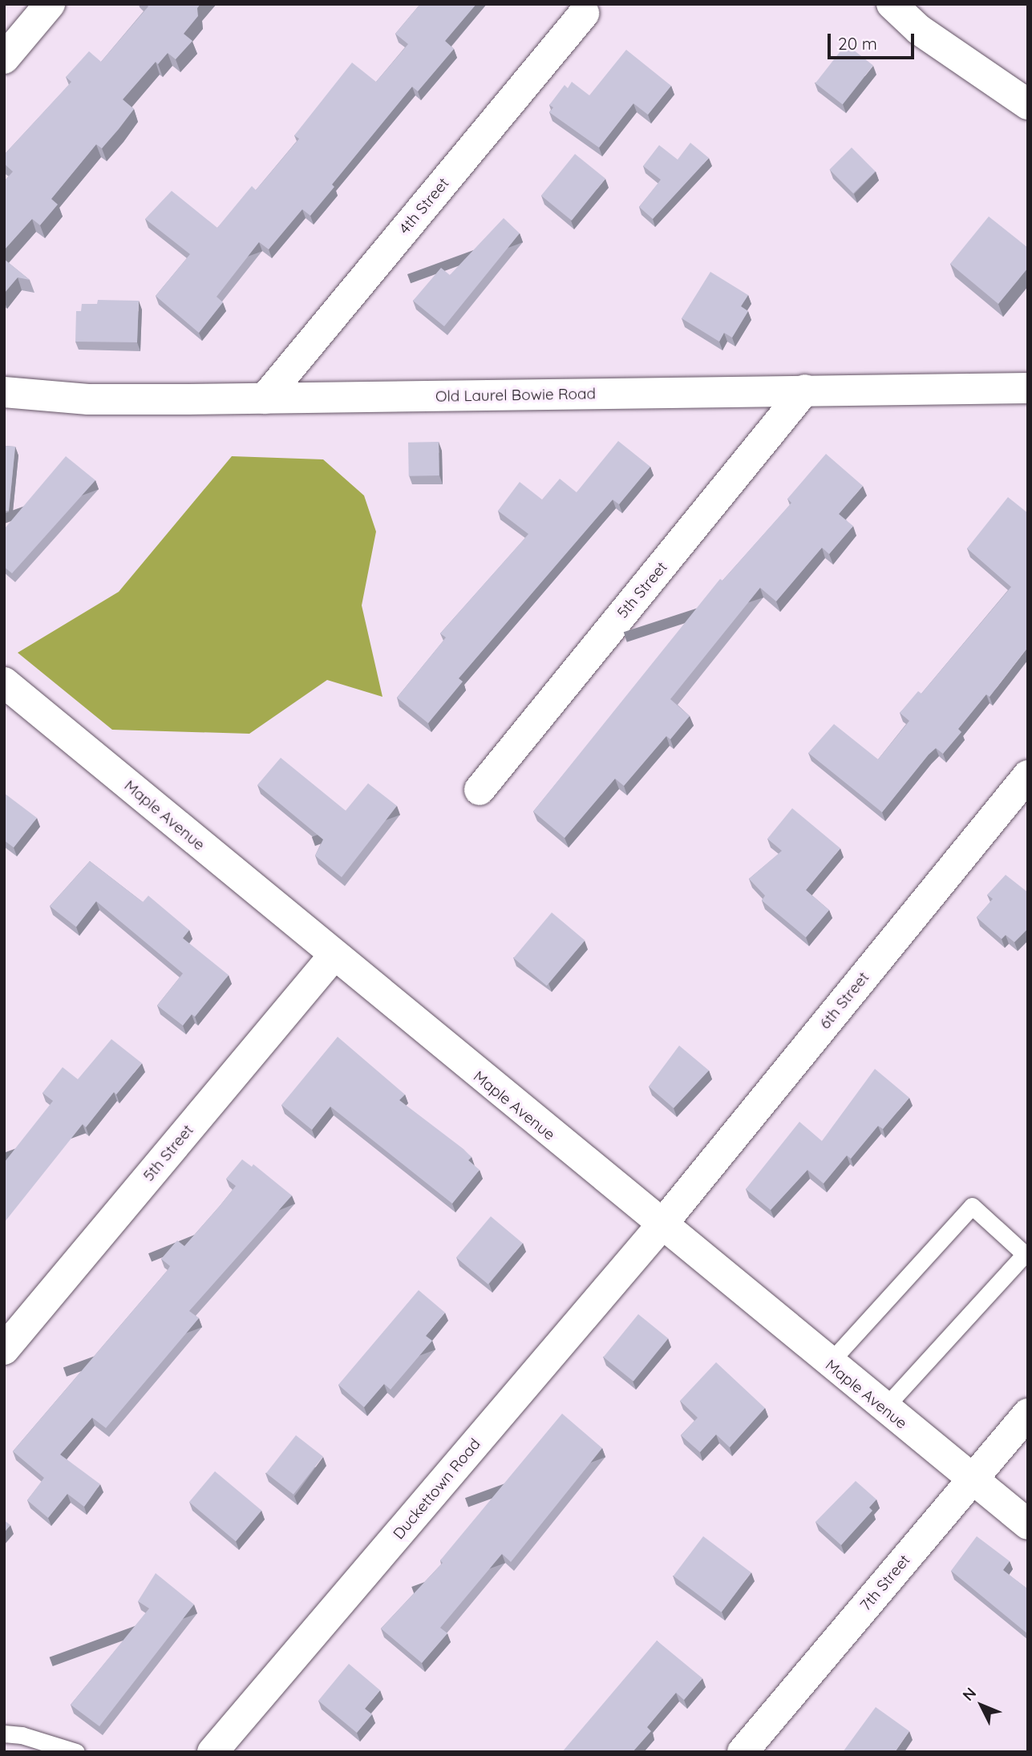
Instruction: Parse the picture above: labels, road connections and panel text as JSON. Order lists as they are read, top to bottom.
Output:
{
  "streets": {
    "street": [
      "4th Street",
      "Old Laurel Bowie Road",
      "5th Street",
      "Maple Avenue",
      "6th Street",
      "Duckettown Road",
      "7th Street"
    ]
  },
  "crossings": [
    ["4th Street", "Old Laurel Bowie Road"],
    ["Old Laurel Bowie Road", "5th Street"],
    ["5th Street", "Maple Avenue"],
    ["Maple Avenue", "6th Street"],
    ["Maple Avenue", "Duckettown Road"],
    ["Maple Avenue", "7th Street"],
    ["6th Street", "Duckettown Road"]
  ],
  "scale_bar": "20 m",
  "north": "top left"
}
